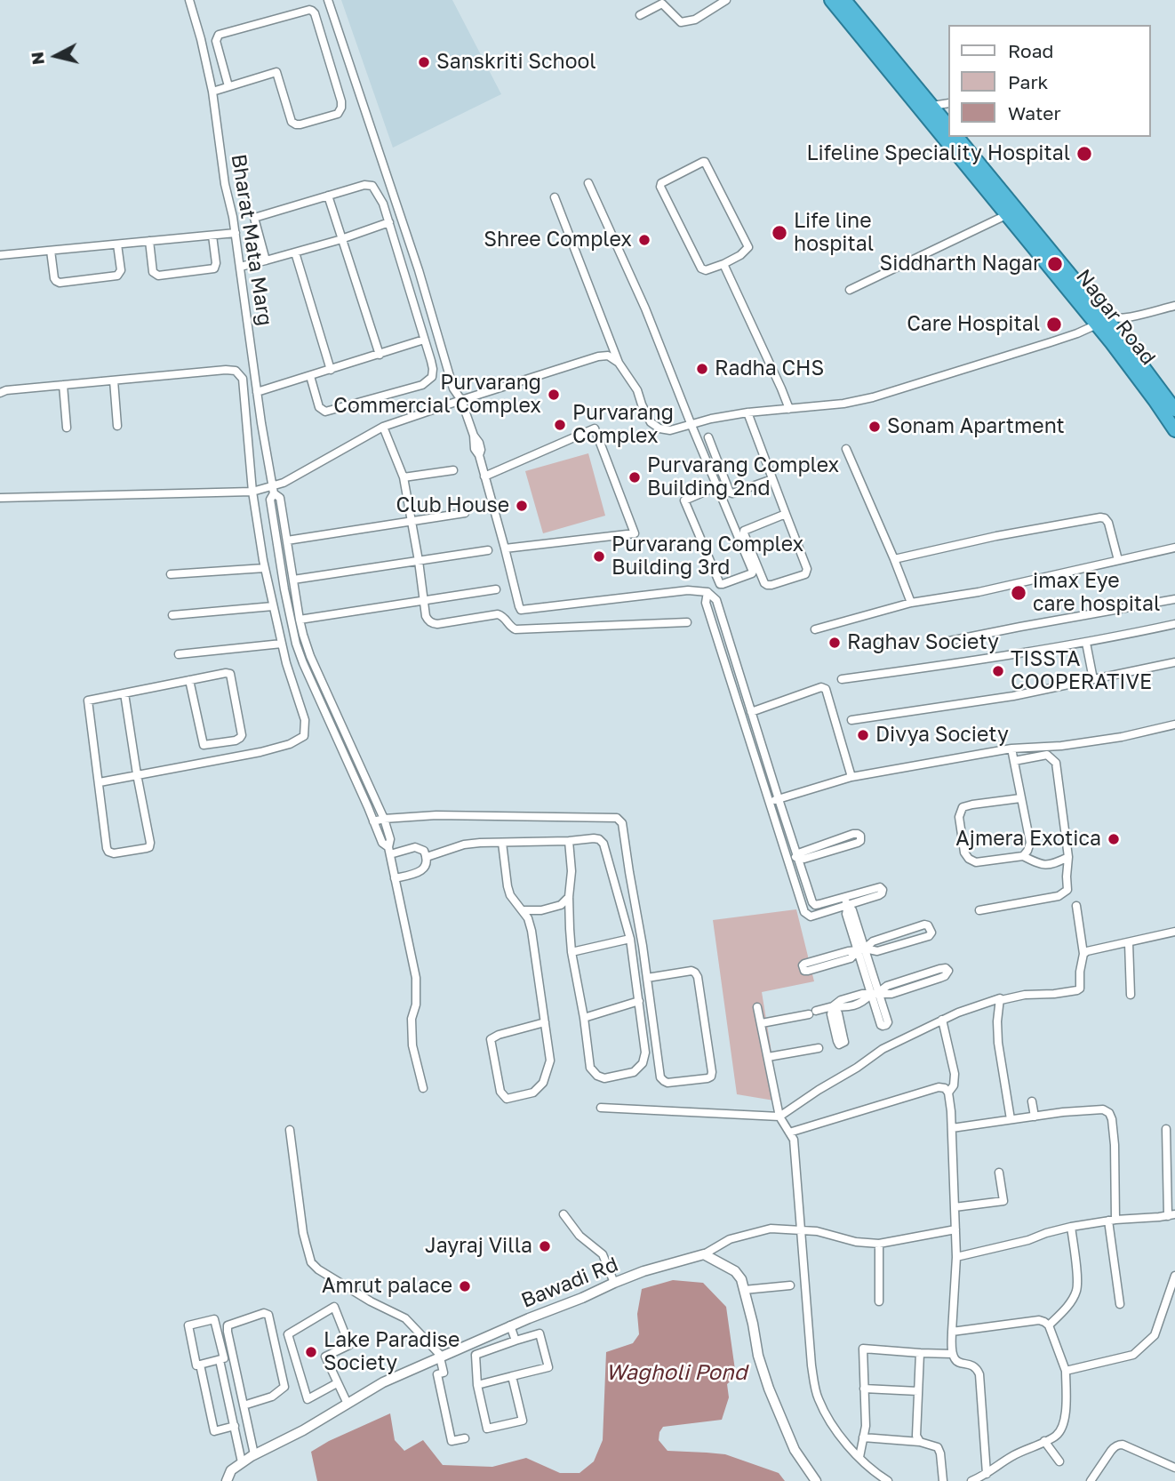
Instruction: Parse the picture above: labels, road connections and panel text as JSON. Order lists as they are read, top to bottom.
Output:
{
  "streets": {
    "highway": ["Nagar Road"],
    "street": ["Bharat Mata Marg", "Bawadi Rd"]
  },
  "water": ["Wagholi Pond"],
  "places": [
    "Sanskriti School",
    "Lifeline Speciality Hospital",
    "Life line hospital",
    "Shree Complex",
    "Siddharth Nagar",
    "Care Hospital",
    "Radha CHS",
    "Purvarang Commercial Complex",
    "Purvarang Complex",
    "Sonam Apartment",
    "Purvarang Complex Building 2nd",
    "Club House",
    "Purvarang Complex Building 3rd",
    "imax Eye care hospital",
    "Raghav Society",
    "TISSTA COOPERATIVE",
    "Divya Society",
    "Ajmera Exotica",
    "Jayraj Villa",
    "Amrut palace",
    "Lake Paradise Society"
  ],
  "legend": ["Road", "Park", "Water"],
  "north": "left"
}
